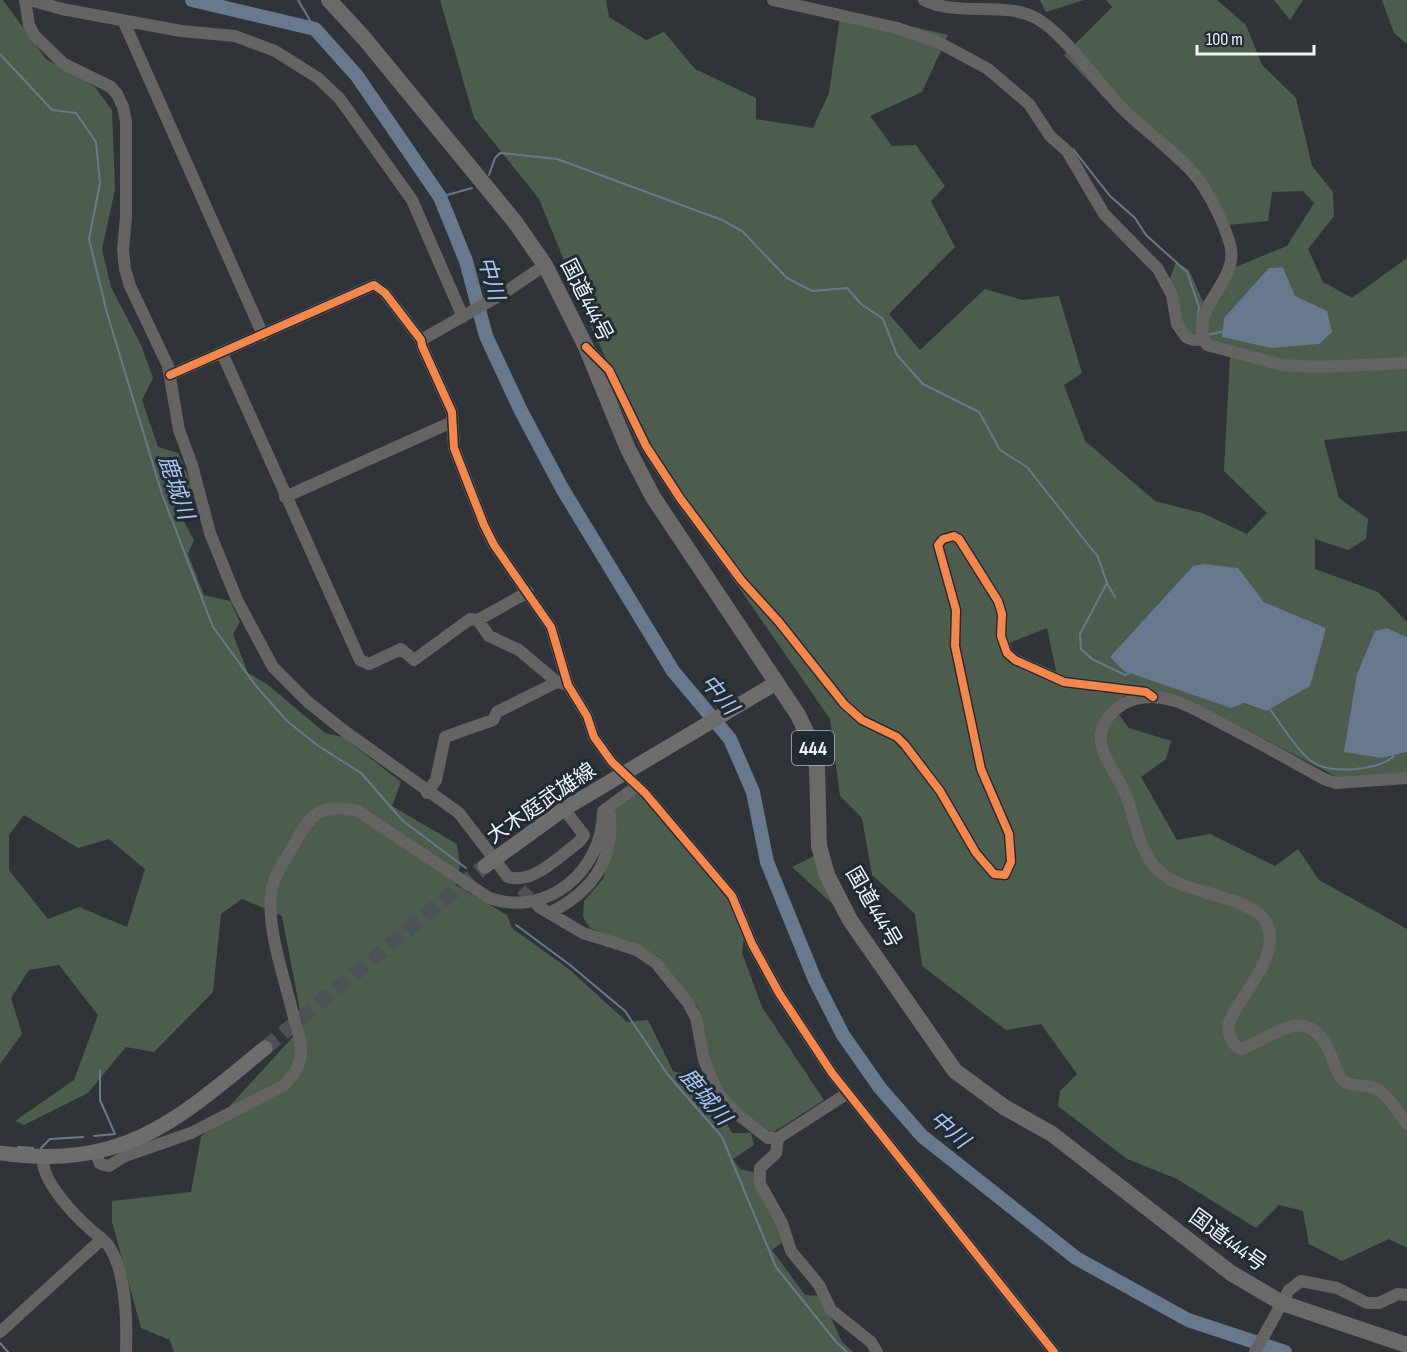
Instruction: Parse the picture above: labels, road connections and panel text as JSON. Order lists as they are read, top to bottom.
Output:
{
  "streets": {
    "highway": ["国道444号", "444"],
    "main road": ["大木庭武雄線"]
  },
  "crossings": [
    ["国道444号", "大木庭武雄線"]
  ],
  "water": ["中川", "鹿城川"],
  "scale_bar": "100 m"
}
